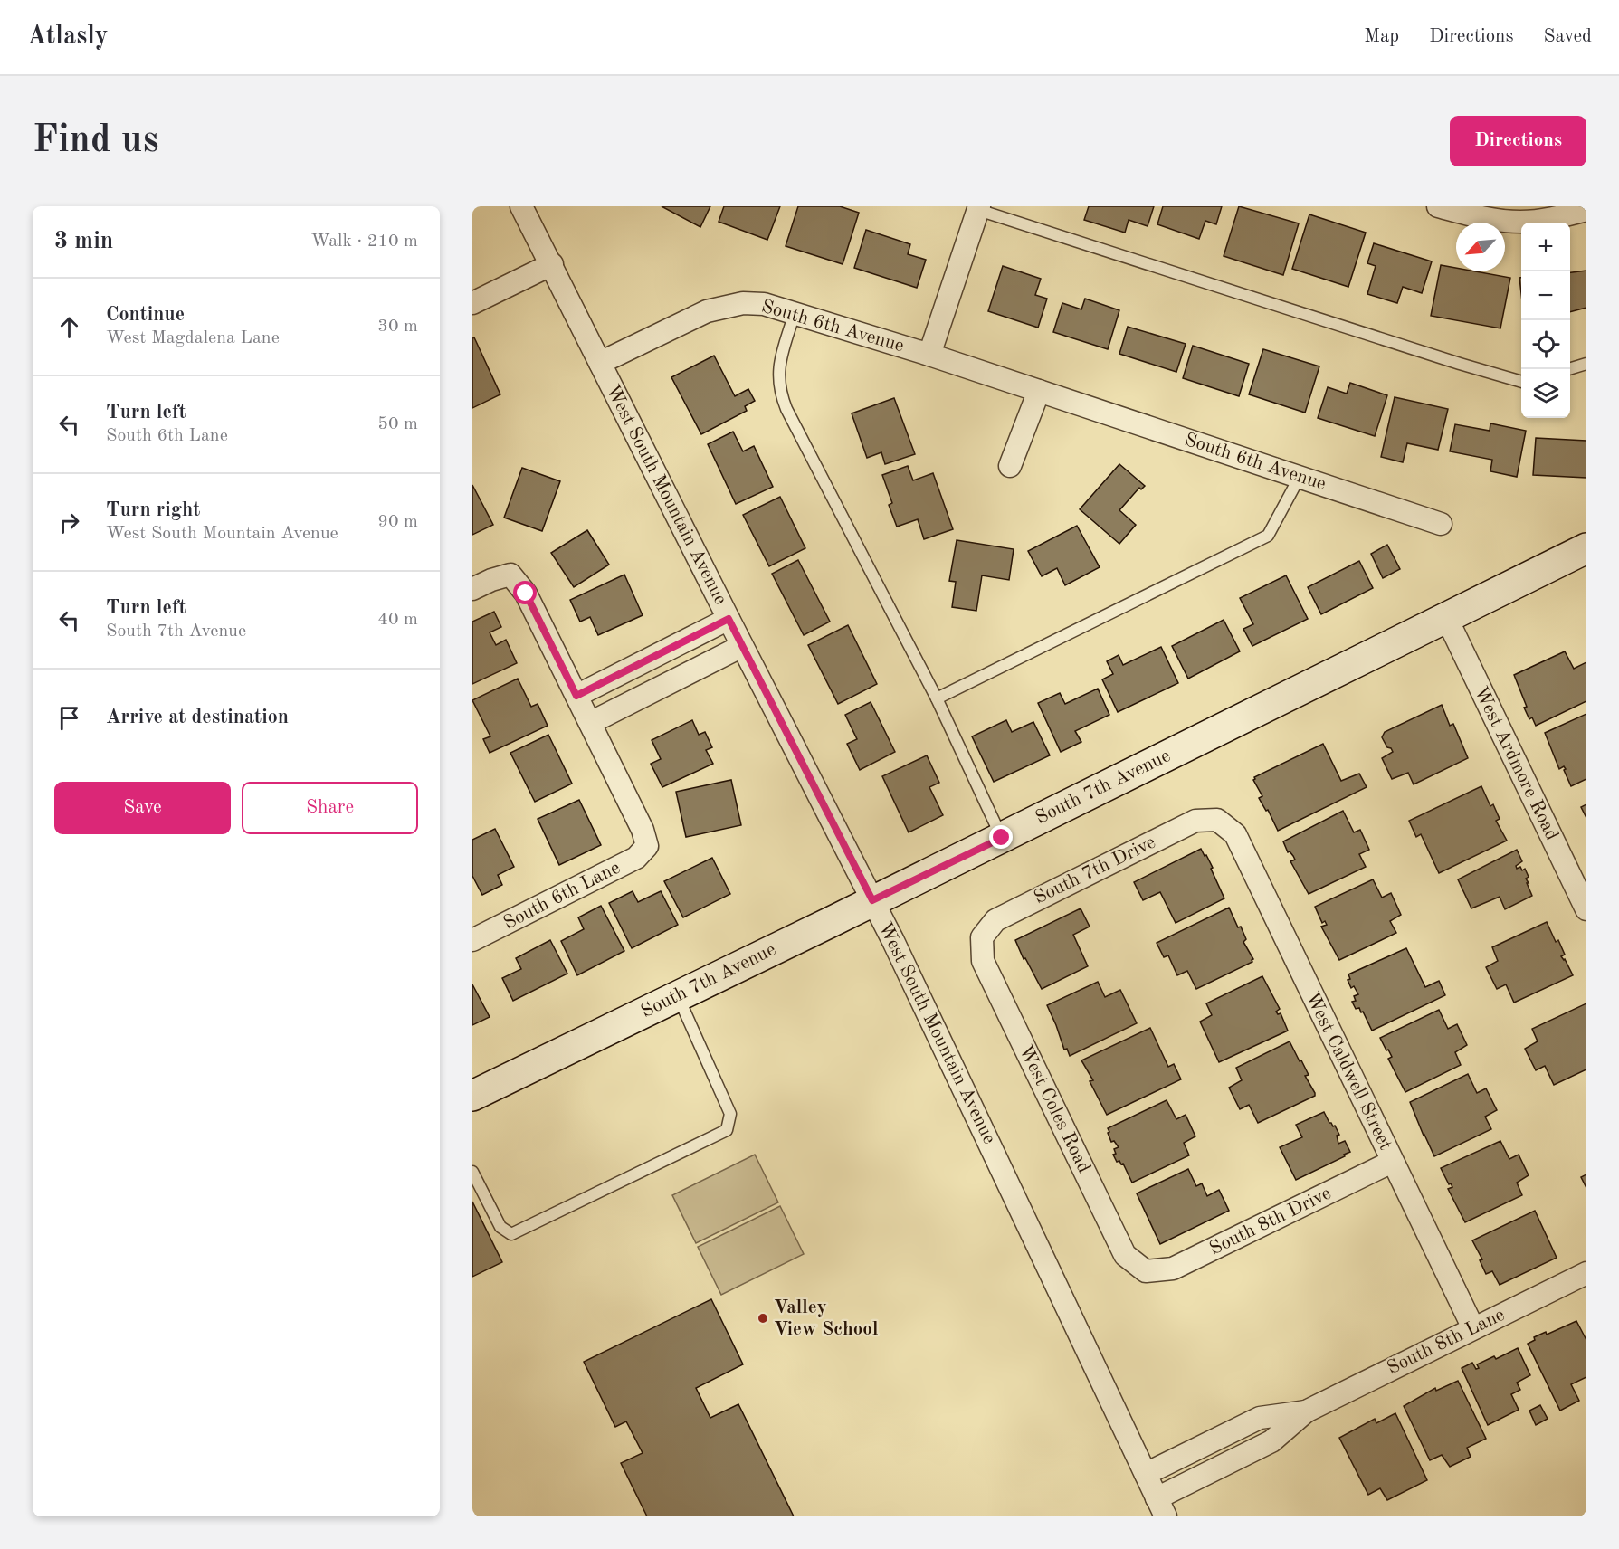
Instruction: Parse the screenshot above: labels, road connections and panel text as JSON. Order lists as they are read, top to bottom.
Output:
{
  "streets": {
    "street": [
      "South 6th Avenue",
      "West South Mountain Avenue",
      "West Ardmore Road",
      "South 7th Avenue",
      "South 7th Drive",
      "South 6th Lane",
      "West Caldwell Street",
      "West Coles Road",
      "South 8th Drive",
      "South 8th Lane"
    ]
  },
  "crossings": [
    ["South 6th Avenue", "West South Mountain Avenue"],
    ["West South Mountain Avenue", "South 7th Avenue"],
    ["West South Mountain Avenue", "South 8th Lane"],
    ["West Ardmore Road", "South 7th Avenue"],
    ["South 7th Drive", "West Caldwell Street"],
    ["South 7th Drive", "West Coles Road"],
    ["West Caldwell Street", "South 8th Drive"],
    ["West Caldwell Street", "South 8th Lane"],
    ["West Coles Road", "South 8th Drive"]
  ],
  "places": ["Valley View School"],
  "north": "bottom left",
  "page": {
    "header": "Atlasly",
    "nav": ["Map", "Directions", "Saved"],
    "buttons": [
      "Directions",
      ["Save", "Share"]
    ],
    "title": "Find us",
    "heading": ["3 min", "Walk · 210 m"],
    "map_buttons": ["+", "−"],
    "list": [
      ["Continue", "West Magdalena Lane", "30 m"],
      ["Turn left", "South 6th Lane", "50 m"],
      ["Turn right", "West South Mountain Avenue", "90 m"],
      ["Turn left", "South 7th Avenue", "40 m"],
      "Arrive at destination"
    ]
  }
}
